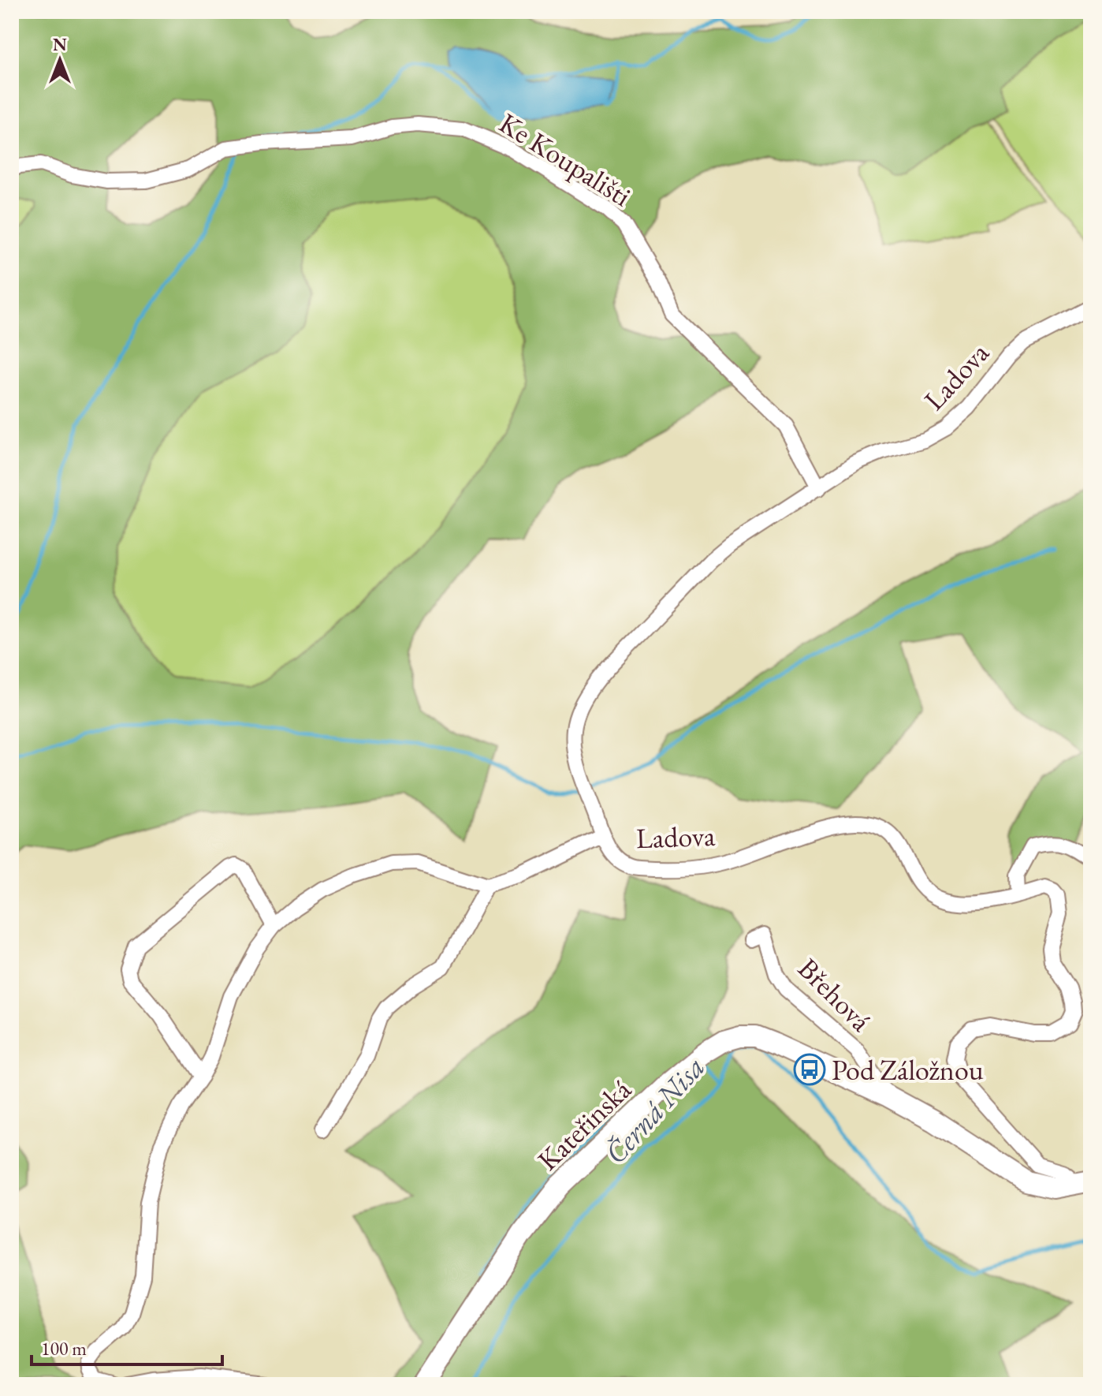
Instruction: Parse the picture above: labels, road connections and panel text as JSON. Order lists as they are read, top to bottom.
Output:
{
  "streets": {
    "street": [
      "Ke Koupališti",
      "Ladova",
      "Břehová",
      "Kateřinská"
    ]
  },
  "crossings": [
    ["Ke Koupališti", "Ladova"],
    ["Ladova", "Kateřinská"],
    ["Břehová", "Kateřinská"]
  ],
  "water": ["Černá Nisa"],
  "places": {
    "bus stop": ["Pod Záložnou"]
  },
  "scale_bar": "100 m",
  "north": "top"
}
